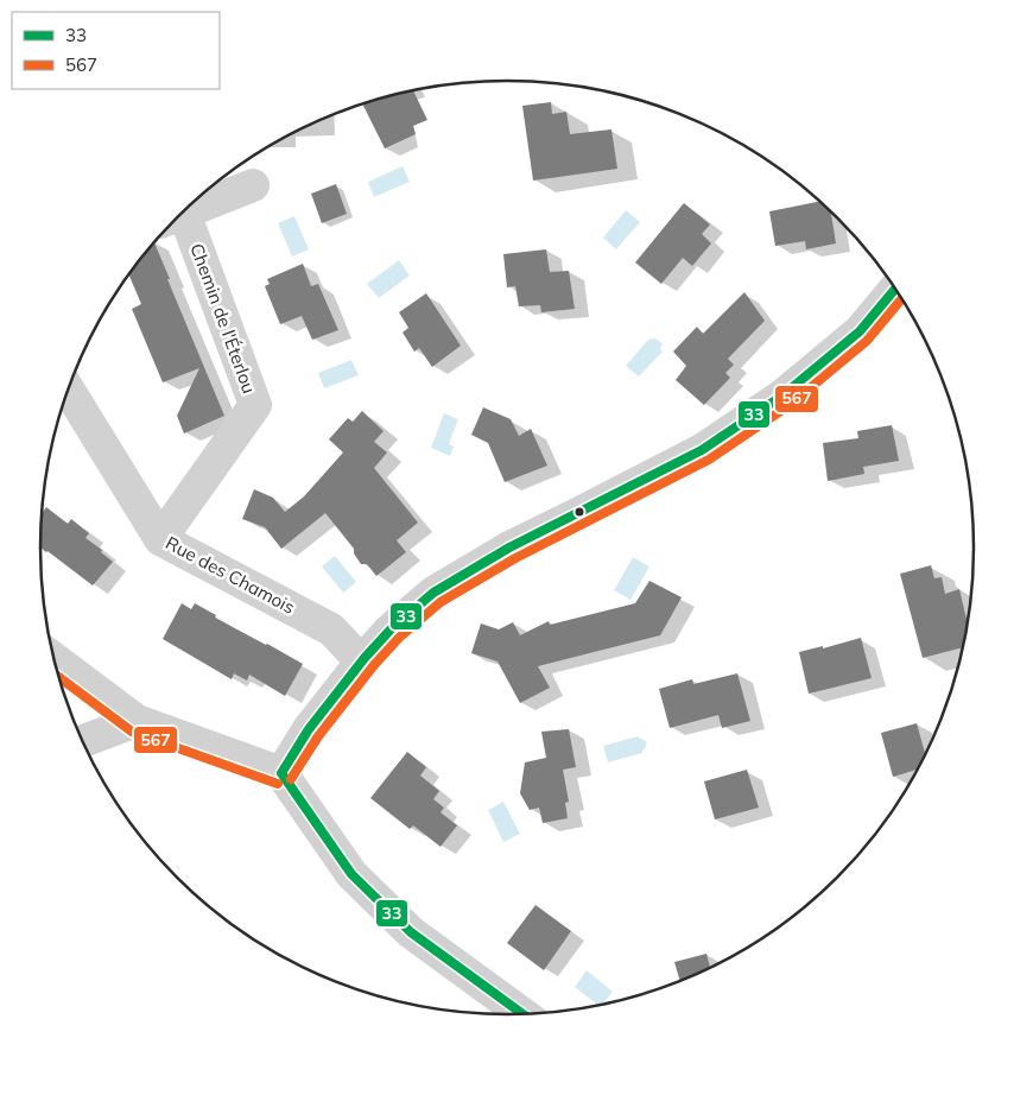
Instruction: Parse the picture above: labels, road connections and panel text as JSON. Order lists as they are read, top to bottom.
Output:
{
  "streets": {
    "street": ["Chemin de l'Éterlou", "Rue des Chamois"]
  },
  "crossings": [
    ["Chemin de l'Éterlou", "Rue des Chamois"]
  ],
  "lines": ["transit line 33", "transit line 567"],
  "legend": ["33", "567"]
}
